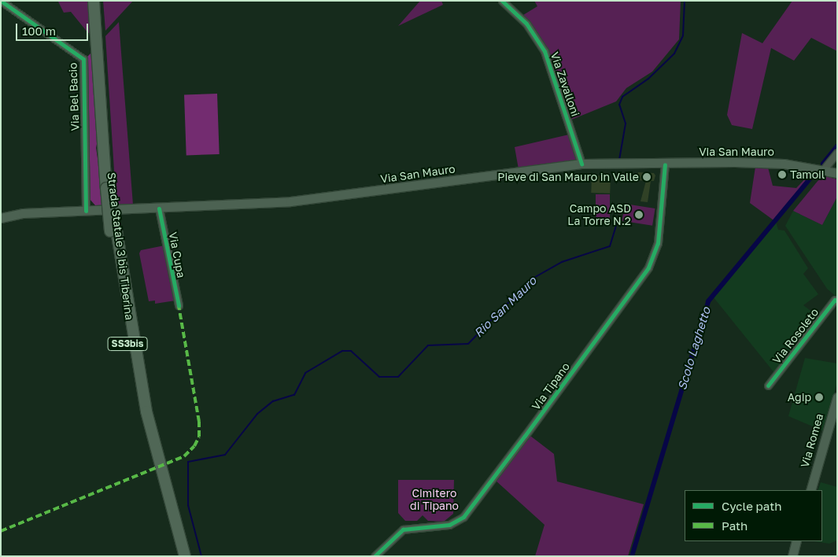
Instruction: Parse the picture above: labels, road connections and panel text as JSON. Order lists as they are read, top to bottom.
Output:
{
  "streets": {
    "highway": ["Strada Statale 3 bis Tiberina", "SS3bis"],
    "main road": ["Via San Mauro", "Via Romea"],
    "street": [
      "Via Zavalloni",
      "Via Bel Bacio",
      "Via Cupa",
      "Via Rosoleto",
      "Via Tipano"
    ]
  },
  "crossings": [
    ["Via Zavalloni", "Via San Mauro"],
    ["Via Bel Bacio", "Via San Mauro"],
    ["Via San Mauro", "Via Cupa"],
    ["Via San Mauro", "Via Tipano"]
  ],
  "water": ["Rio San Mauro", "Scolo Laghetto"],
  "parks": ["Cimitero di Tipano"],
  "places": [
    "Tamoil",
    "Pieve di San Mauro in Valle",
    "Campo ASD La Torre N.2",
    "Agip"
  ],
  "legend": ["Cycle path", "Path"],
  "scale_bar": "100 m"
}
